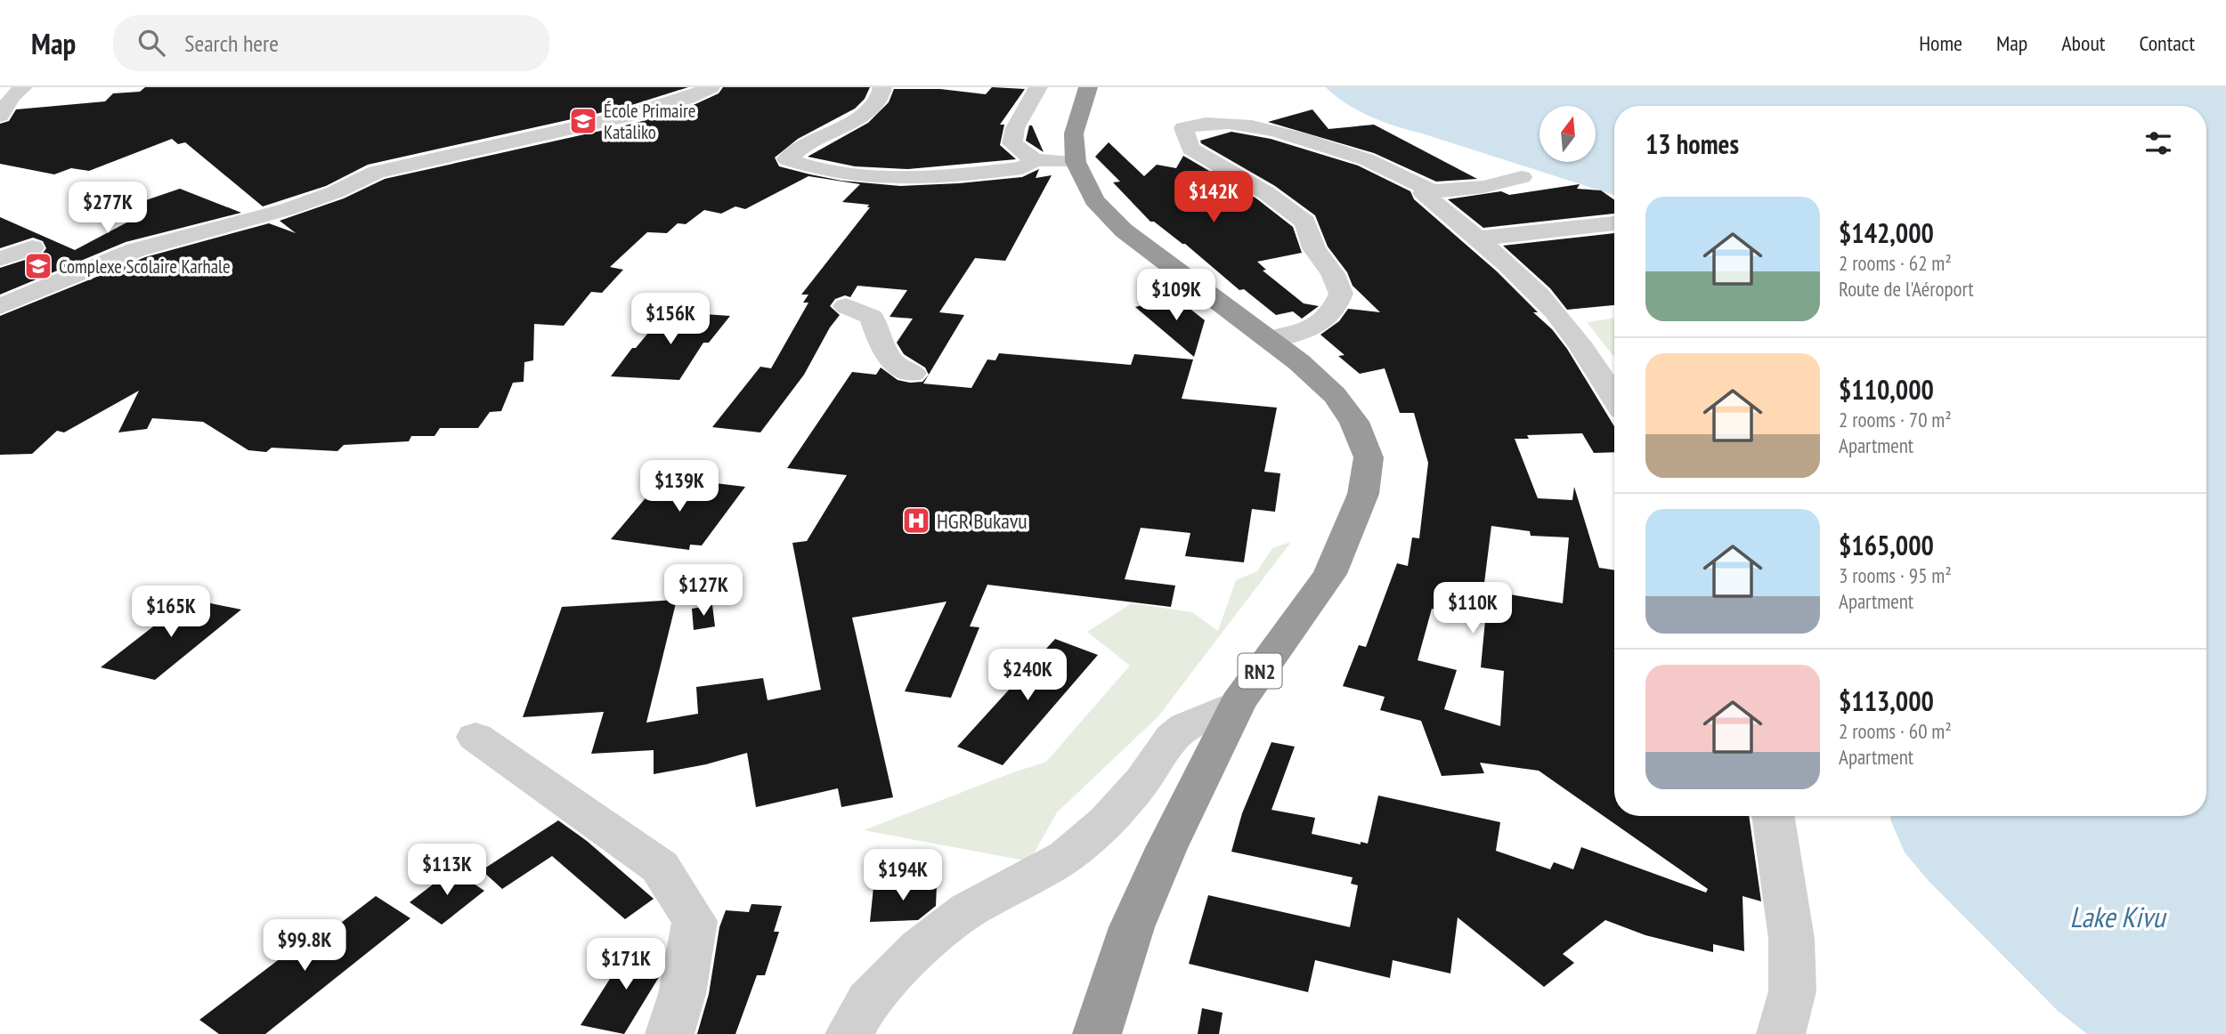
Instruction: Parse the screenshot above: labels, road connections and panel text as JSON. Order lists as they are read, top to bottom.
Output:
{
  "streets": {
    "highway": ["RN2"]
  },
  "water": ["Lake Kivu"],
  "places": {
    "school or university": ["École Primaire Kataliko", "Complexe Scolaire Karhale"],
    "hospital": ["HGR Bukavu"]
  },
  "north": "top",
  "page": {
    "header": "Map",
    "search": "Search here",
    "nav": [
      "Home",
      "Map",
      "About",
      "Contact"
    ],
    "heading": "13 homes",
    "price": [
      "$142K",
      "$277K",
      "$109K",
      "$156K",
      "$139K",
      "$127K",
      "$110K",
      "$165K",
      "$240K",
      "$113K",
      "$194K",
      "$99.8K",
      "$171K"
    ],
    "list": [
      {
        "name": "$142,000",
        "note": "2 rooms · 62 m² · Route de l'Aéroport"
      },
      {
        "name": "$110,000",
        "note": "2 rooms · 70 m² · Apartment"
      },
      {
        "name": "$165,000",
        "note": "3 rooms · 95 m² · Apartment"
      },
      {
        "name": "$113,000",
        "note": "2 rooms · 60 m² · Apartment"
      }
    ]
  }
}
